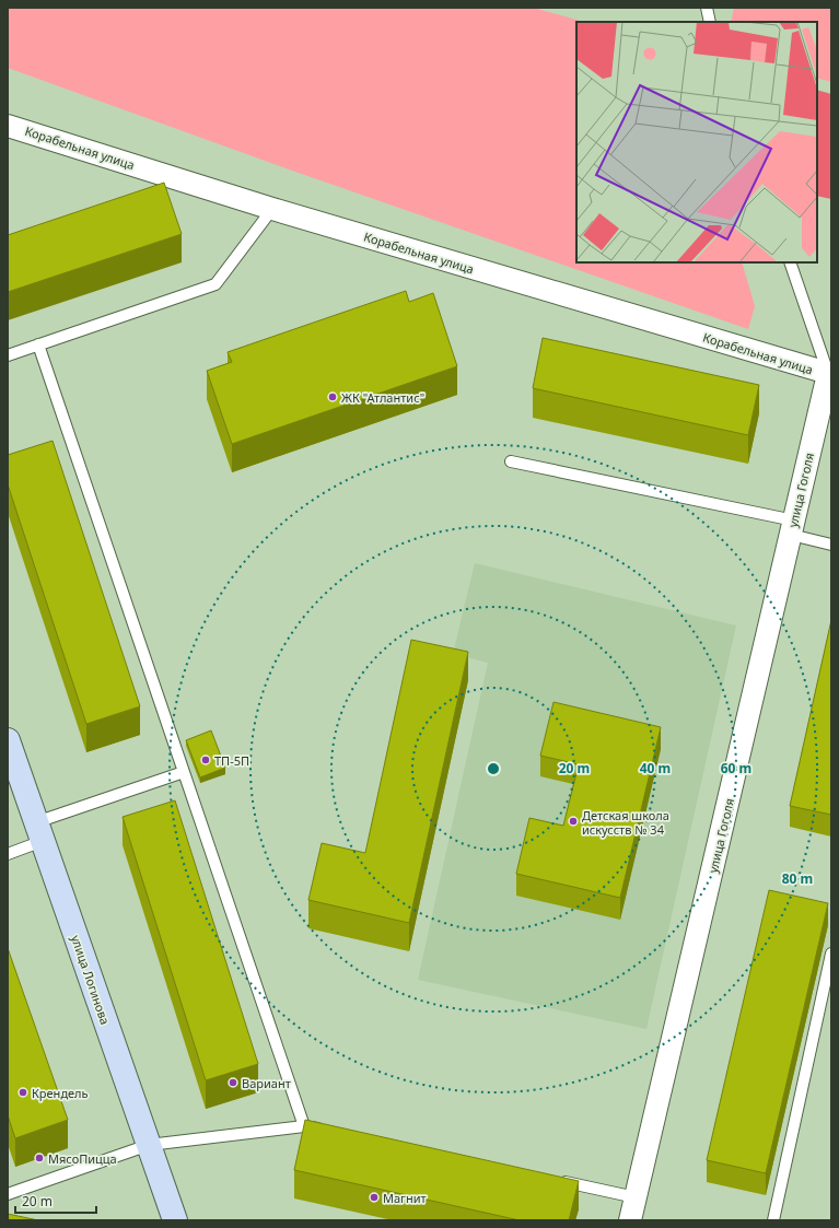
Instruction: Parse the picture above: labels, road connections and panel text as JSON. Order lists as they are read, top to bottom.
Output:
{
  "streets": {
    "main road": ["улица Логинова"],
    "street": ["Корабельная улица", "улица Гоголя"]
  },
  "crossings": [
    ["Корабельная улица", "улица Гоголя"]
  ],
  "places": [
    "ЖК \"Атлантис\"",
    "ТП-5П",
    "Детская школа искусств № 34",
    "Вариант",
    "Крендель",
    "МясоПицца",
    "Магнит"
  ],
  "scale_bar": "20 m",
  "rings": [
    "20 m",
    "40 m",
    "60 m",
    "80 m"
  ]
}
